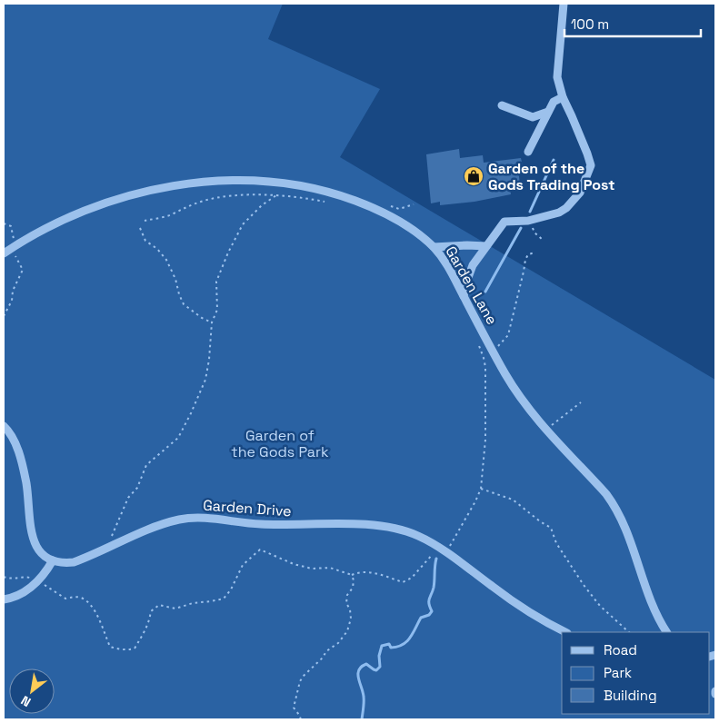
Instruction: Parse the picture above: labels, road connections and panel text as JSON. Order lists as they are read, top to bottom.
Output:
{
  "streets": {
    "street": ["Garden Lane", "Garden Drive"]
  },
  "parks": ["Garden of the Gods Park"],
  "places": {
    "shop": ["Garden of the Gods Trading Post"]
  },
  "legend": ["Road", "Park", "Building"],
  "scale_bar": "100 m",
  "north": "bottom left"
}
